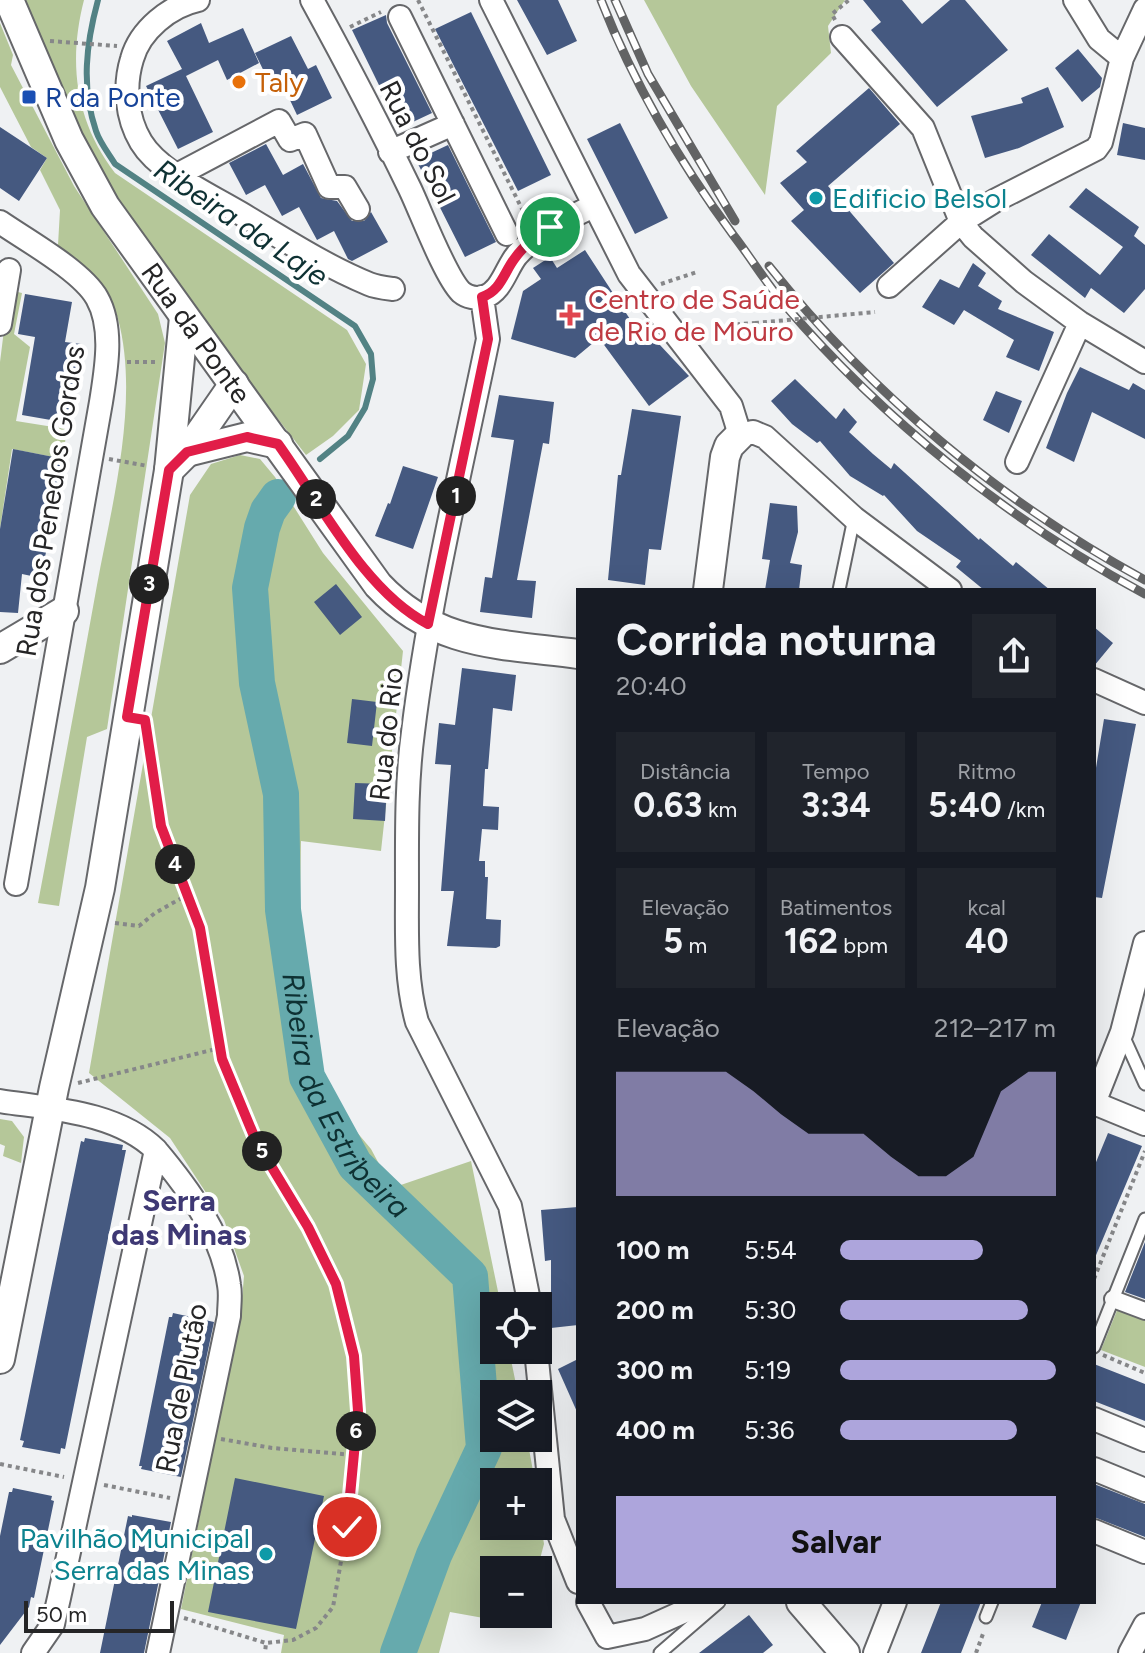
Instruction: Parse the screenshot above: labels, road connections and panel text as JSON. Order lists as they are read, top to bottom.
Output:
{
  "streets": {
    "street": [
      "Rua do Sol",
      "Rua da Ponte",
      "Rua dos Penedos Gordos",
      "Rua do Rio",
      "Rua de Plutão"
    ]
  },
  "crossings": [
    ["Rua do Sol", "Rua do Rio"],
    ["Rua da Ponte", "Rua do Rio"]
  ],
  "districts": ["Serra das Minas"],
  "water": ["Ribeira da Laje", "Ribeira da Estribeira"],
  "places": {
    "other": ["Taly", "Edificio Belsol", "Pavilhão Municipal Serra das Minas"],
    "transit": ["R da Ponte"],
    "health": ["Centro de Saúde de Rio de Mouro"]
  },
  "scale_bar": "50 m",
  "page": {
    "pins": [
      "1",
      "2",
      "3",
      "4",
      "5",
      "6"
    ],
    "heading": ["Corrida noturna", "20:40"],
    "stats": [
      ["Distância", "0.63 km"],
      ["Tempo", "3:34"],
      ["Ritmo", "5:40 /km"],
      ["Elevação", "5 m"],
      ["Batimentos", "162 bpm"],
      ["kcal", "40"]
    ],
    "chart": ["Elevação", "212–217 m"],
    "list": [
      {
        "name": "100 m",
        "note": "5:54"
      },
      {
        "name": "200 m",
        "note": "5:30"
      },
      {
        "name": "300 m",
        "note": "5:19"
      },
      {
        "name": "400 m",
        "note": "5:36"
      }
    ],
    "map_buttons": ["+", "−"],
    "buttons": "Salvar",
    "scale": "50 m"
  }
}
